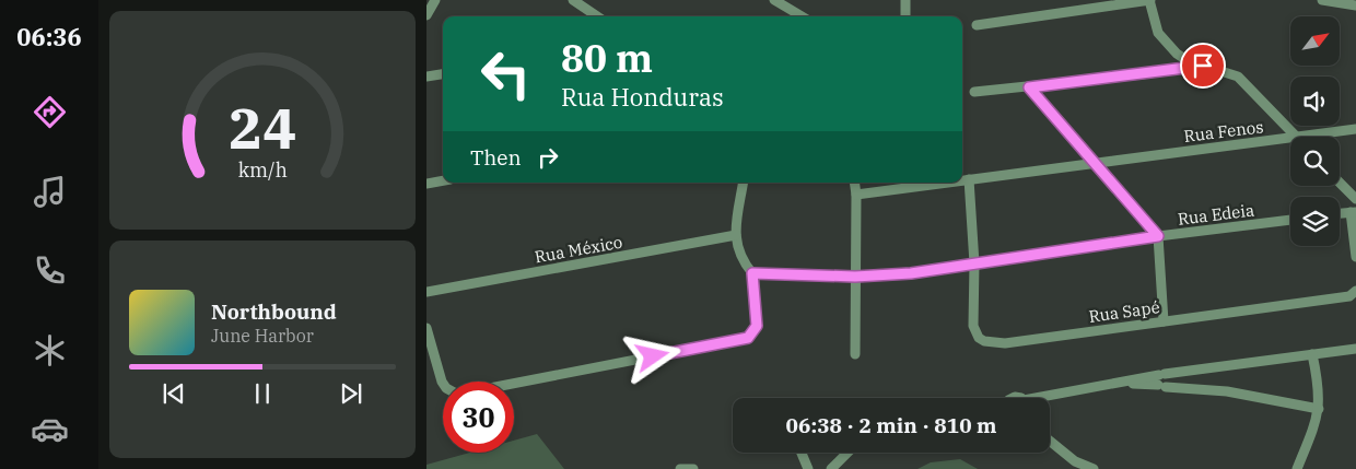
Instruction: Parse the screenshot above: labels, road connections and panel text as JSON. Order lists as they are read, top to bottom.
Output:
{
  "streets": {
    "street": [
      "Rua Fenos",
      "Rua Edeia",
      "Rua México",
      "Rua Sapé"
    ]
  },
  "crossings": [
    ["Rua Fenos", "Rua Sapé"],
    ["Rua Edeia", "Rua Sapé"]
  ],
  "north": "top right",
  "page": {
    "tabs": "06:36",
    "turn": ["80 m", "Rua Honduras"],
    "then": "Then",
    "song": ["Northbound", "June Harbor"],
    "limit": "30",
    "trip": "06:38 · 2 min · 810 m",
    "gauge": ["24", "km/h"]
  }
}
